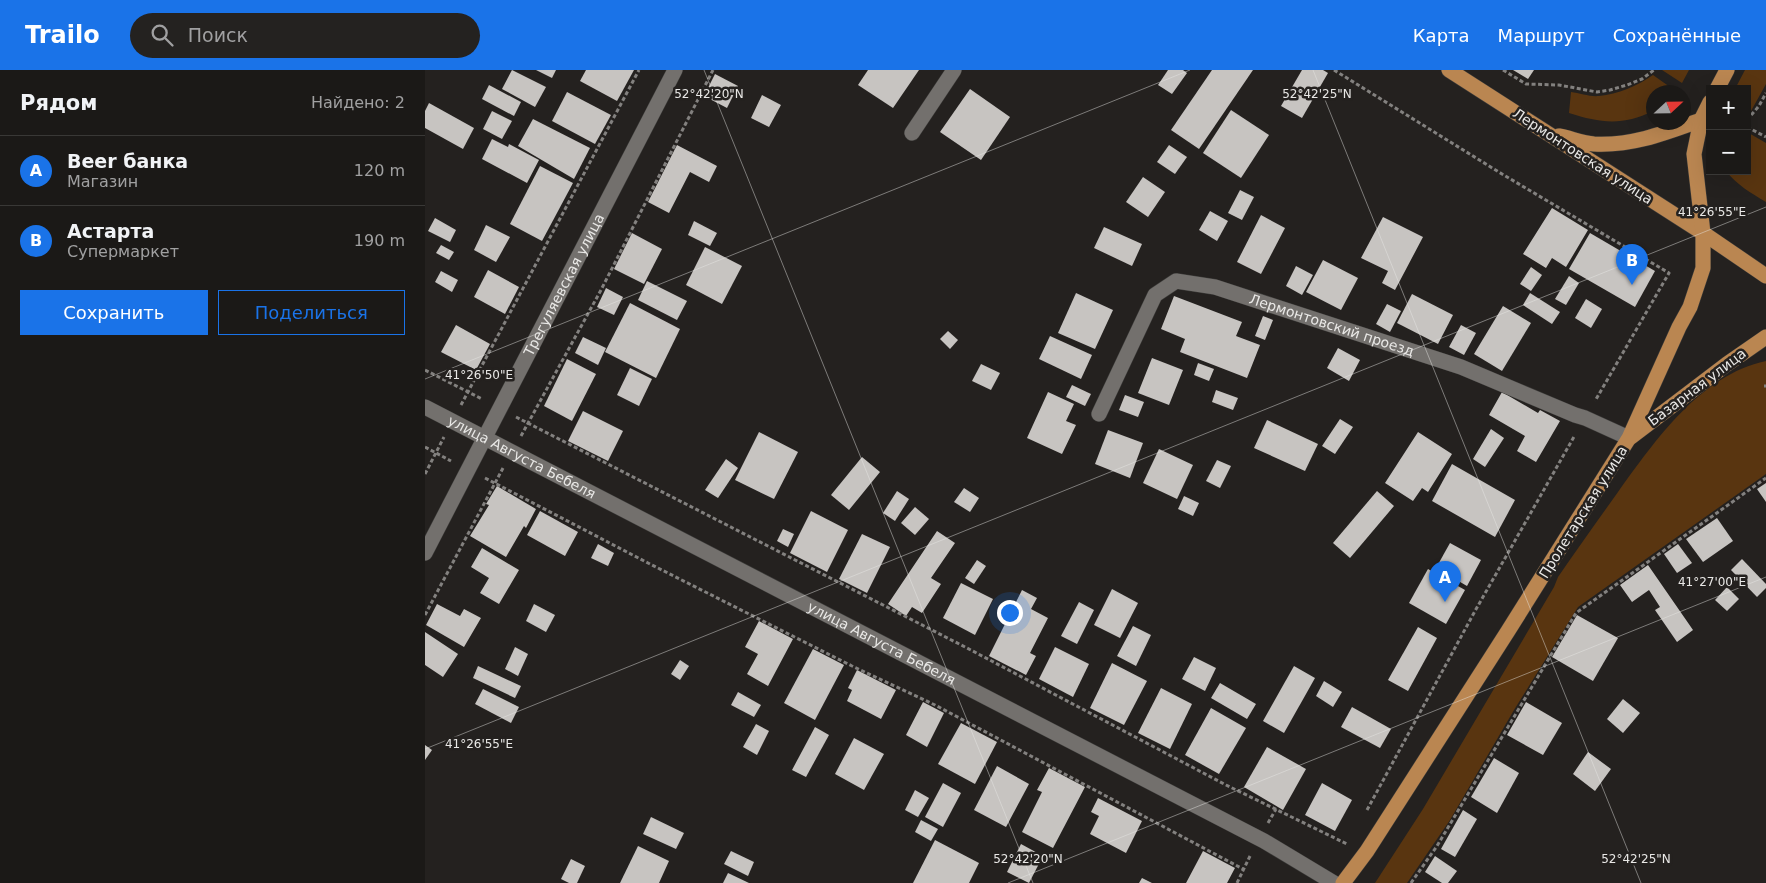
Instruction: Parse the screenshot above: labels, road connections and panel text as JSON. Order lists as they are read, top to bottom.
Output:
{
  "streets": {
    "main road": ["Лермонтовская улица", "Базарная улица", "Пролетарская улица"],
    "street": ["Трегуляевская улица", "Лермонтовский проезд", "улица Августа Бебеля"]
  },
  "crossings": [
    ["Лермонтовская улица", "Пролетарская улица"],
    ["Трегуляевская улица", "улица Августа Бебеля"],
    ["Лермонтовский проезд", "Базарная улица"],
    ["Лермонтовский проезд", "Пролетарская улица"],
    ["Базарная улица", "Пролетарская улица"]
  ],
  "north": "right",
  "page": {
    "header": "Trailo",
    "search": "Поиск",
    "nav": ["Карта", "Маршрут", "Сохранённые"],
    "heading": ["Рядом", "Найдено: 2"],
    "map_buttons": ["+", "−"],
    "list": [
      {
        "mark": "A",
        "name": "Beer банка",
        "note": "Магазин",
        "value": "120 m"
      },
      {
        "mark": "B",
        "name": "Астарта",
        "note": "Супермаркет",
        "value": "190 m"
      }
    ],
    "pins": ["B", "A"],
    "buttons": ["Сохранить", "Поделиться"]
  },
  "coordinates": [
    "52°42'20\"N",
    "52°42'25\"N",
    "41°26'55\"E",
    "41°26'50\"E",
    "41°27'00\"E"
  ]
}
